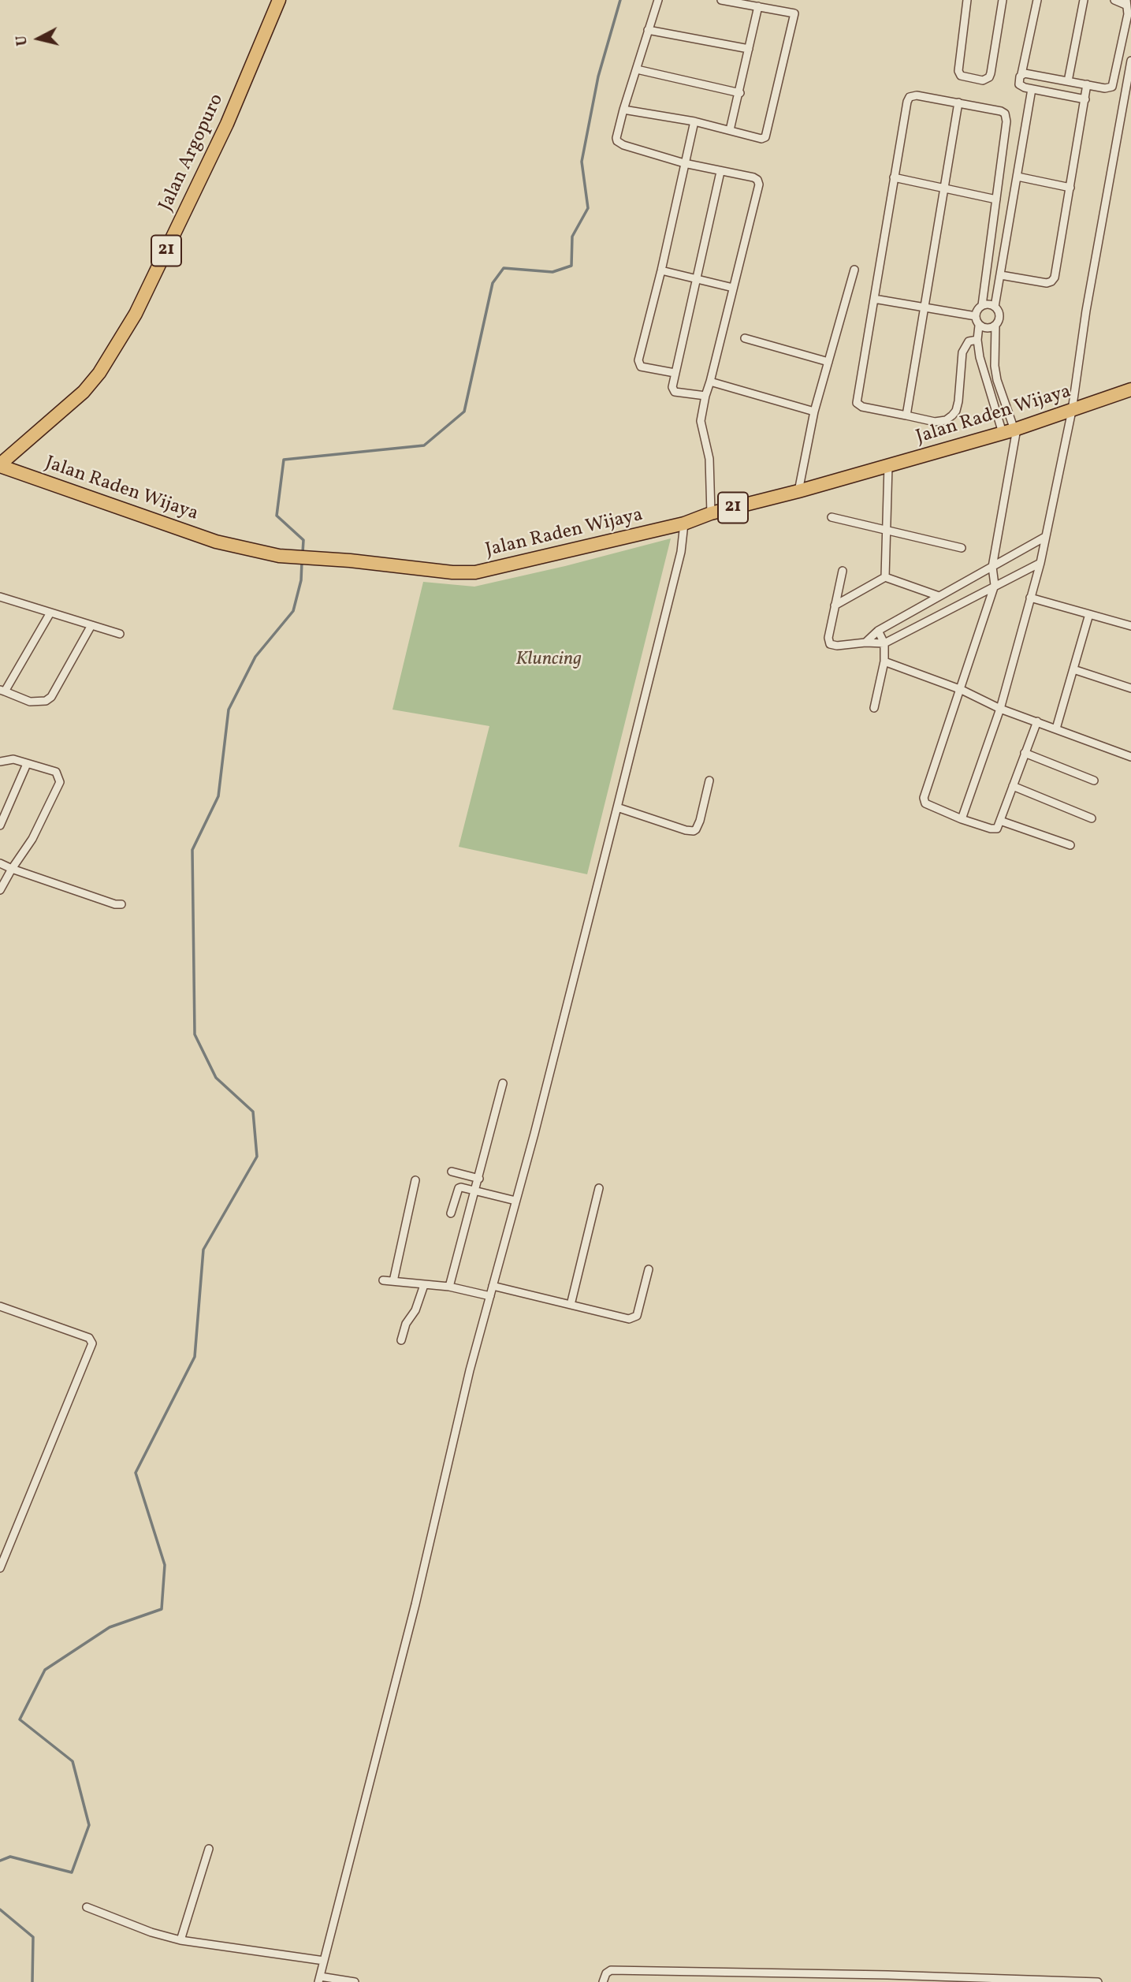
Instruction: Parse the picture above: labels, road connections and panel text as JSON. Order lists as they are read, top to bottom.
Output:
{
  "streets": {
    "highway": ["Jalan Argopuro", "21", "Jalan Raden Wijaya"]
  },
  "crossings": [
    ["Jalan Argopuro", "Jalan Raden Wijaya"]
  ],
  "parks": ["Kluncing"],
  "north": "left"
}
